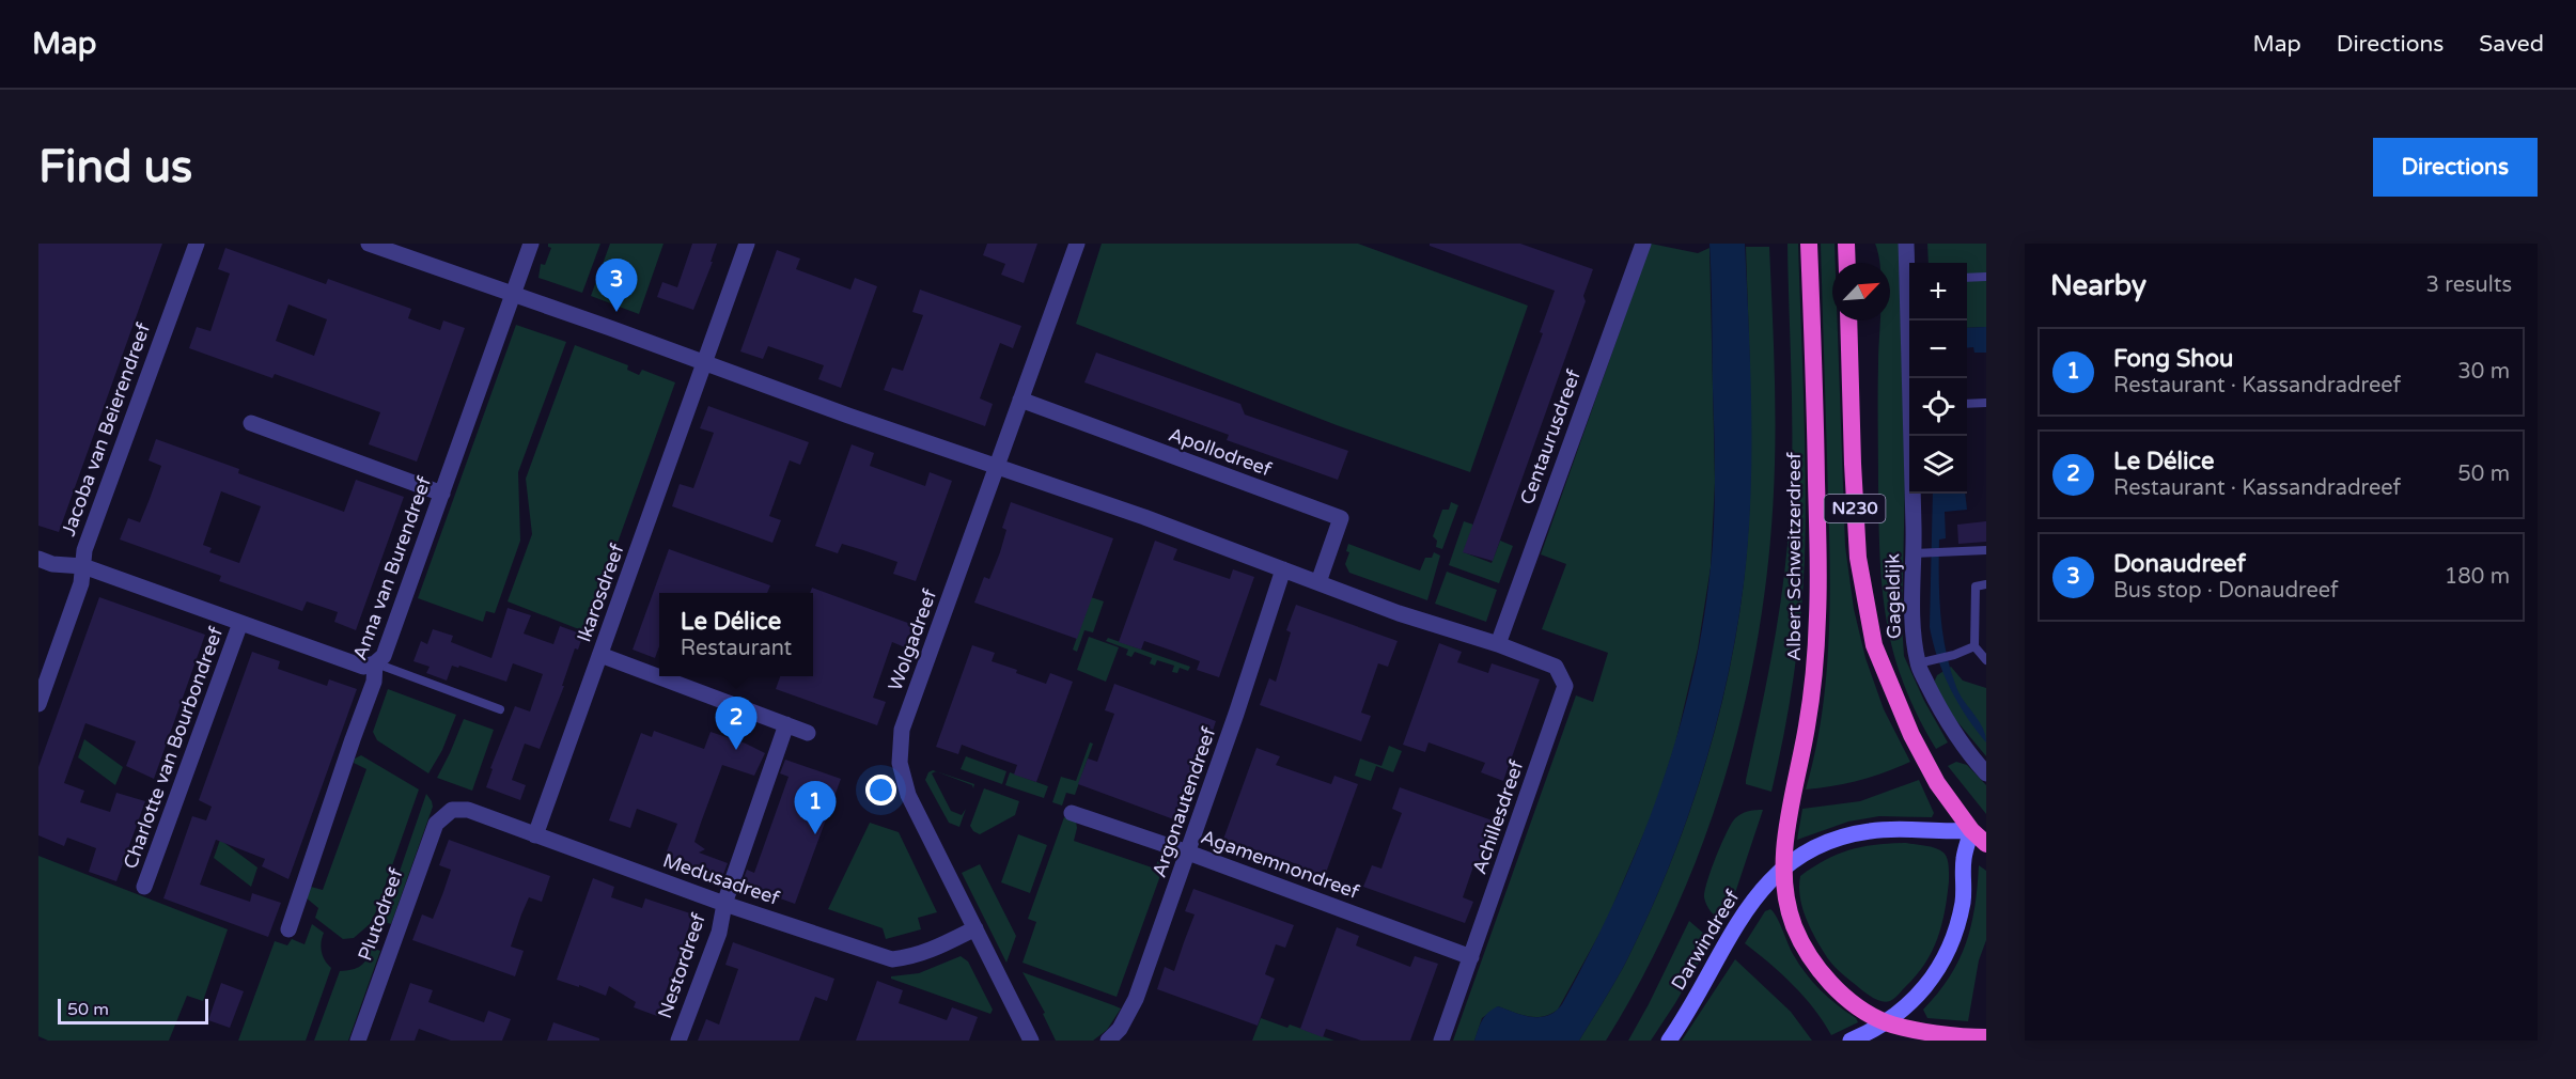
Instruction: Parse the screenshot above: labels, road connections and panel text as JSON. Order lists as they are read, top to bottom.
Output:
{
  "streets": {
    "highway": ["N230", "Albert Schweitzerdreef"],
    "main road": ["Darwindreef"],
    "street": [
      "Jacoba van Beierendreef",
      "Centaurusdreef",
      "Apollodreef",
      "Anna van Burendreef",
      "Ikarosdreef",
      "Gageldijk",
      "Wolgadreef",
      "Charlotte van Bourbondreef",
      "Argonautendreef",
      "Achillesdreef",
      "Agamemnondreef",
      "Medusadreef",
      "Plutodreef",
      "Nestordreef"
    ]
  },
  "crossings": [
    ["Jacoba van Beierendreef", "Charlotte van Bourbondreef"],
    ["Centaurusdreef", "Achillesdreef"],
    ["Apollodreef", "Wolgadreef"],
    ["N230", "Albert Schweitzerdreef"],
    ["N230", "Darwindreef"],
    ["Albert Schweitzerdreef", "Darwindreef"],
    ["Anna van Burendreef", "Charlotte van Bourbondreef"],
    ["Ikarosdreef", "Medusadreef"],
    ["Wolgadreef", "Medusadreef"],
    ["Argonautendreef", "Agamemnondreef"],
    ["Achillesdreef", "Agamemnondreef"],
    ["Medusadreef", "Plutodreef"],
    ["Medusadreef", "Nestordreef"]
  ],
  "scale_bar": "50 m",
  "north": "top right",
  "page": {
    "header": "Map",
    "nav": ["Map", "Directions", "Saved"],
    "buttons": "Directions",
    "title": "Find us",
    "heading": ["Nearby", "3 results"],
    "pins": ["3", "2", "1"],
    "map_buttons": ["+", "−"],
    "list": [
      {
        "mark": "1",
        "name": "Fong Shou",
        "note": "Restaurant · Kassandradreef",
        "value": "30 m"
      },
      {
        "mark": "2",
        "name": "Le Délice",
        "note": "Restaurant · Kassandradreef",
        "value": "50 m"
      },
      {
        "mark": "3",
        "name": "Donaudreef",
        "note": "Bus stop · Donaudreef",
        "value": "180 m"
      }
    ],
    "popup": ["Le Délice", "Restaurant"],
    "scale": "50 m"
  }
}
